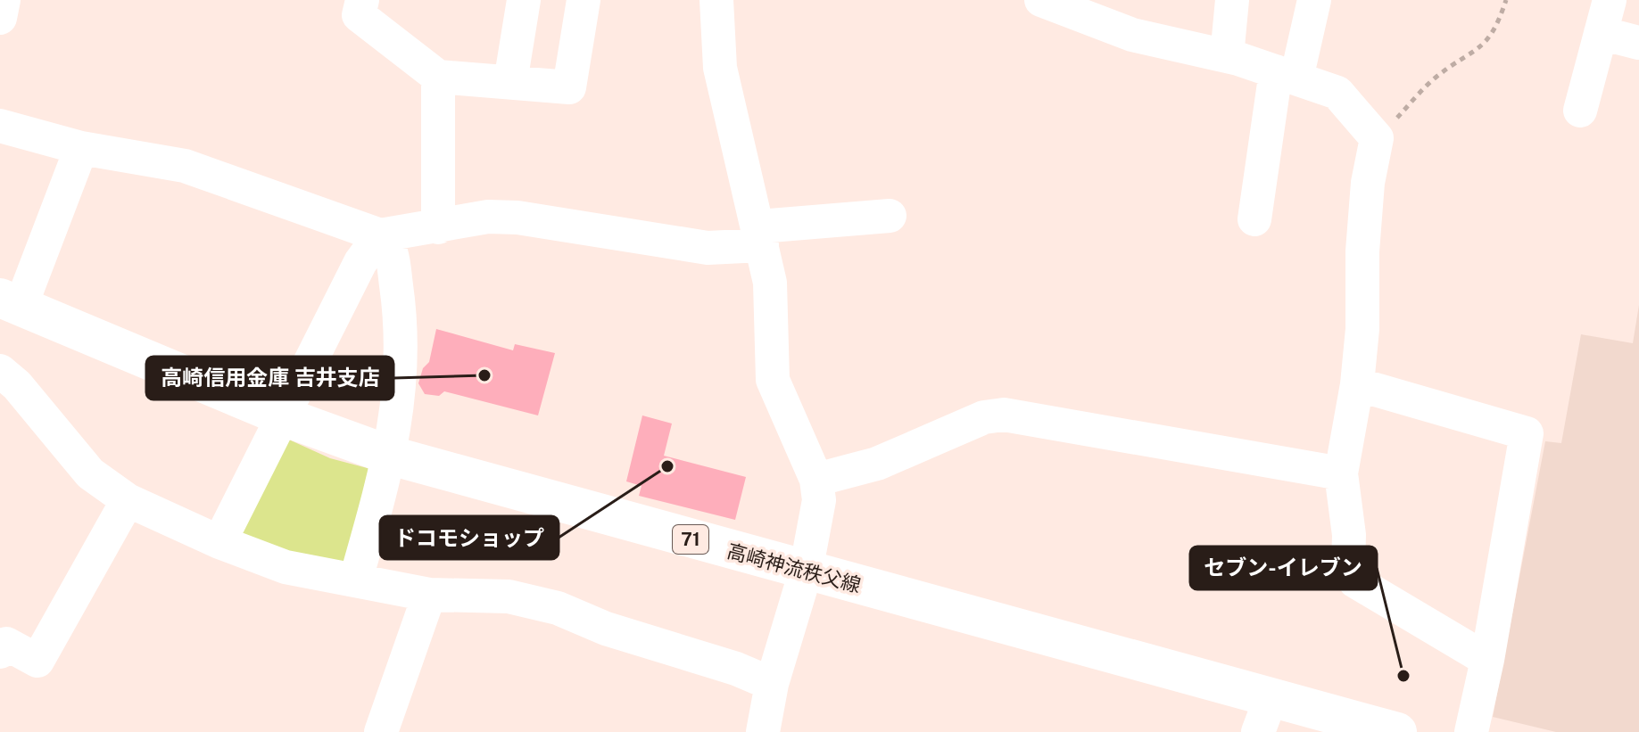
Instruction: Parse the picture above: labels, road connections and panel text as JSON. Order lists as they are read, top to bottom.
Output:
{
  "streets": {
    "main road": ["71", "高崎神流秩父線"]
  },
  "places": ["高崎信用金庫 吉井支店", "ドコモショップ", "セブン-イレブン"]
}
